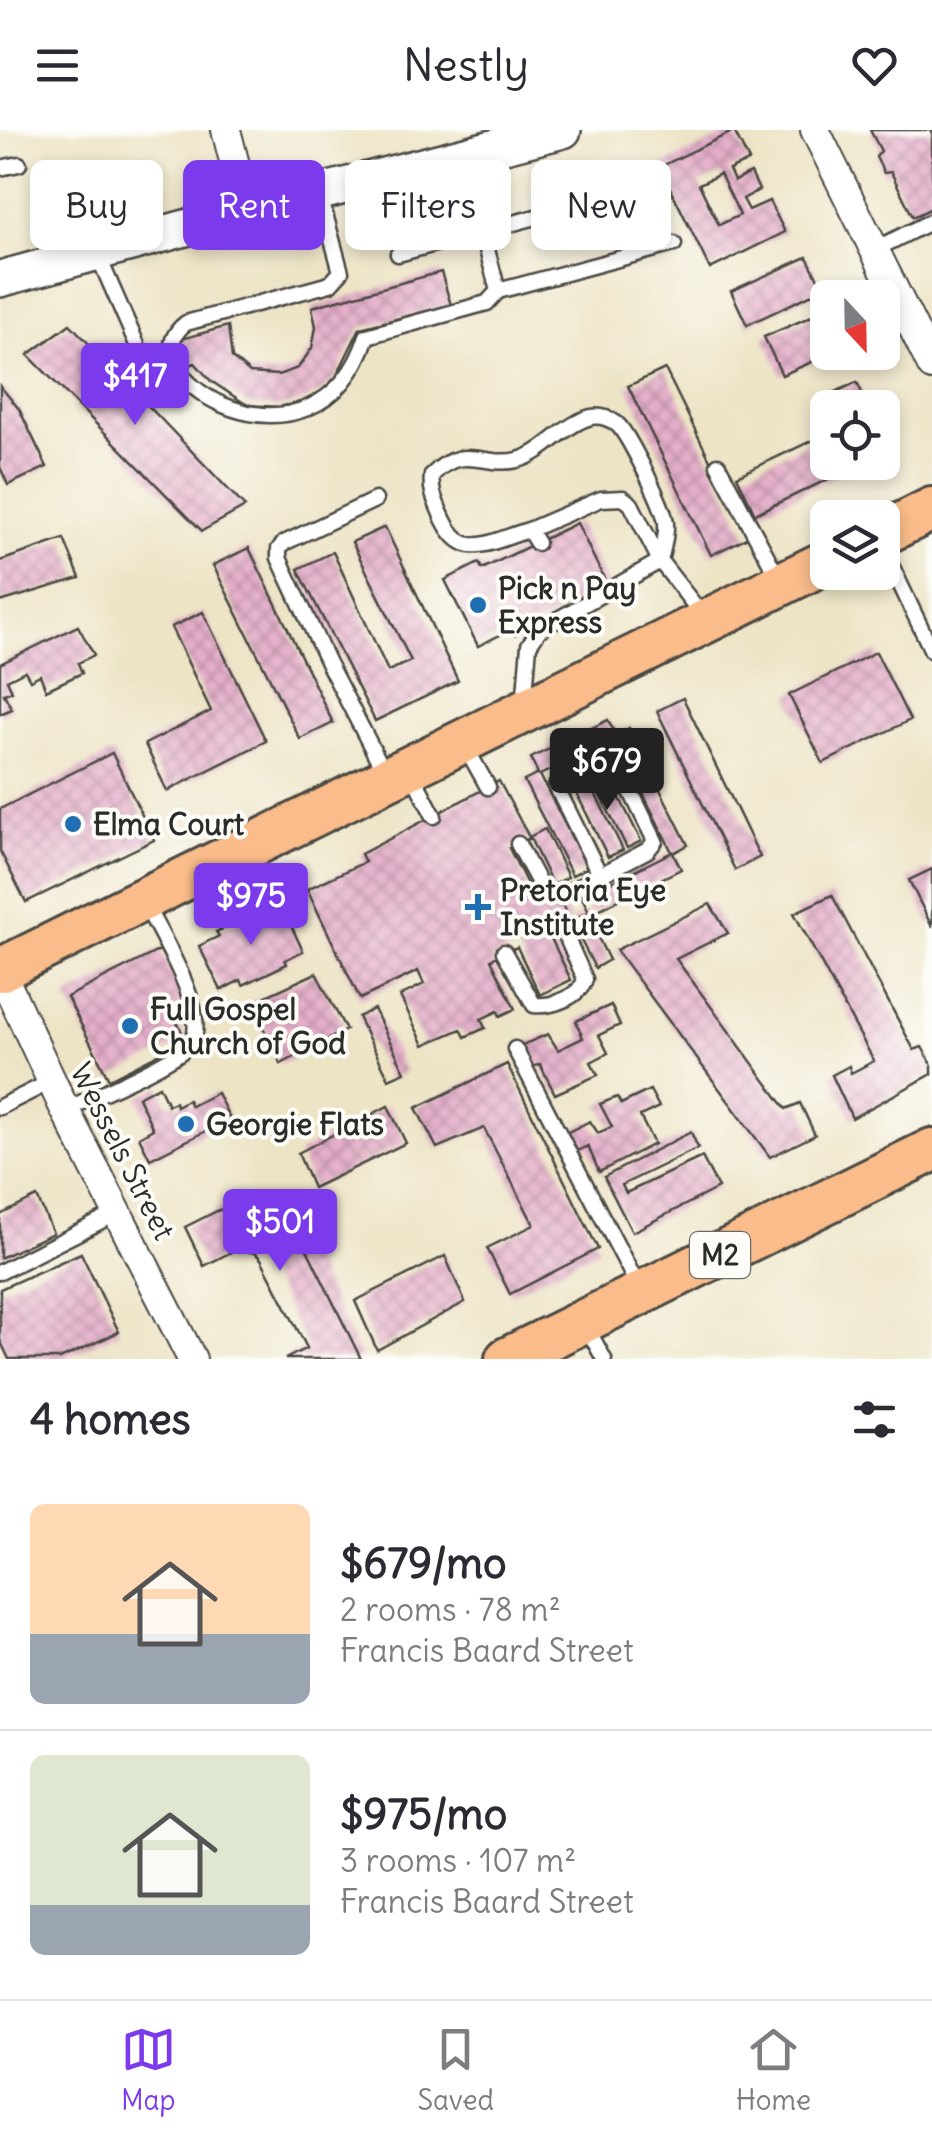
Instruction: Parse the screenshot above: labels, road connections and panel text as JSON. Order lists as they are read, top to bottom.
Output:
{
  "streets": {
    "main road": ["M2"],
    "street": ["Wessels Street"]
  },
  "places": {
    "other": [
      "Pick n Pay Express",
      "Elma Court",
      "Full Gospel Church of God",
      "Georgie Flats"
    ],
    "health": ["Pretoria Eye Institute"]
  },
  "north": "bottom",
  "page": {
    "header": "Nestly",
    "chip": [
      "Buy",
      "Rent",
      "Filters",
      "New"
    ],
    "price": [
      "$417",
      "$679",
      "$975",
      "$501"
    ],
    "heading": "4 homes",
    "list": [
      {
        "name": "$679/mo",
        "note": "2 rooms · 78 m² · Francis Baard Street"
      },
      {
        "name": "$975/mo",
        "note": "3 rooms · 107 m² · Francis Baard Street"
      }
    ],
    "tabs": ["Map", "Saved", "Home"]
  }
}
